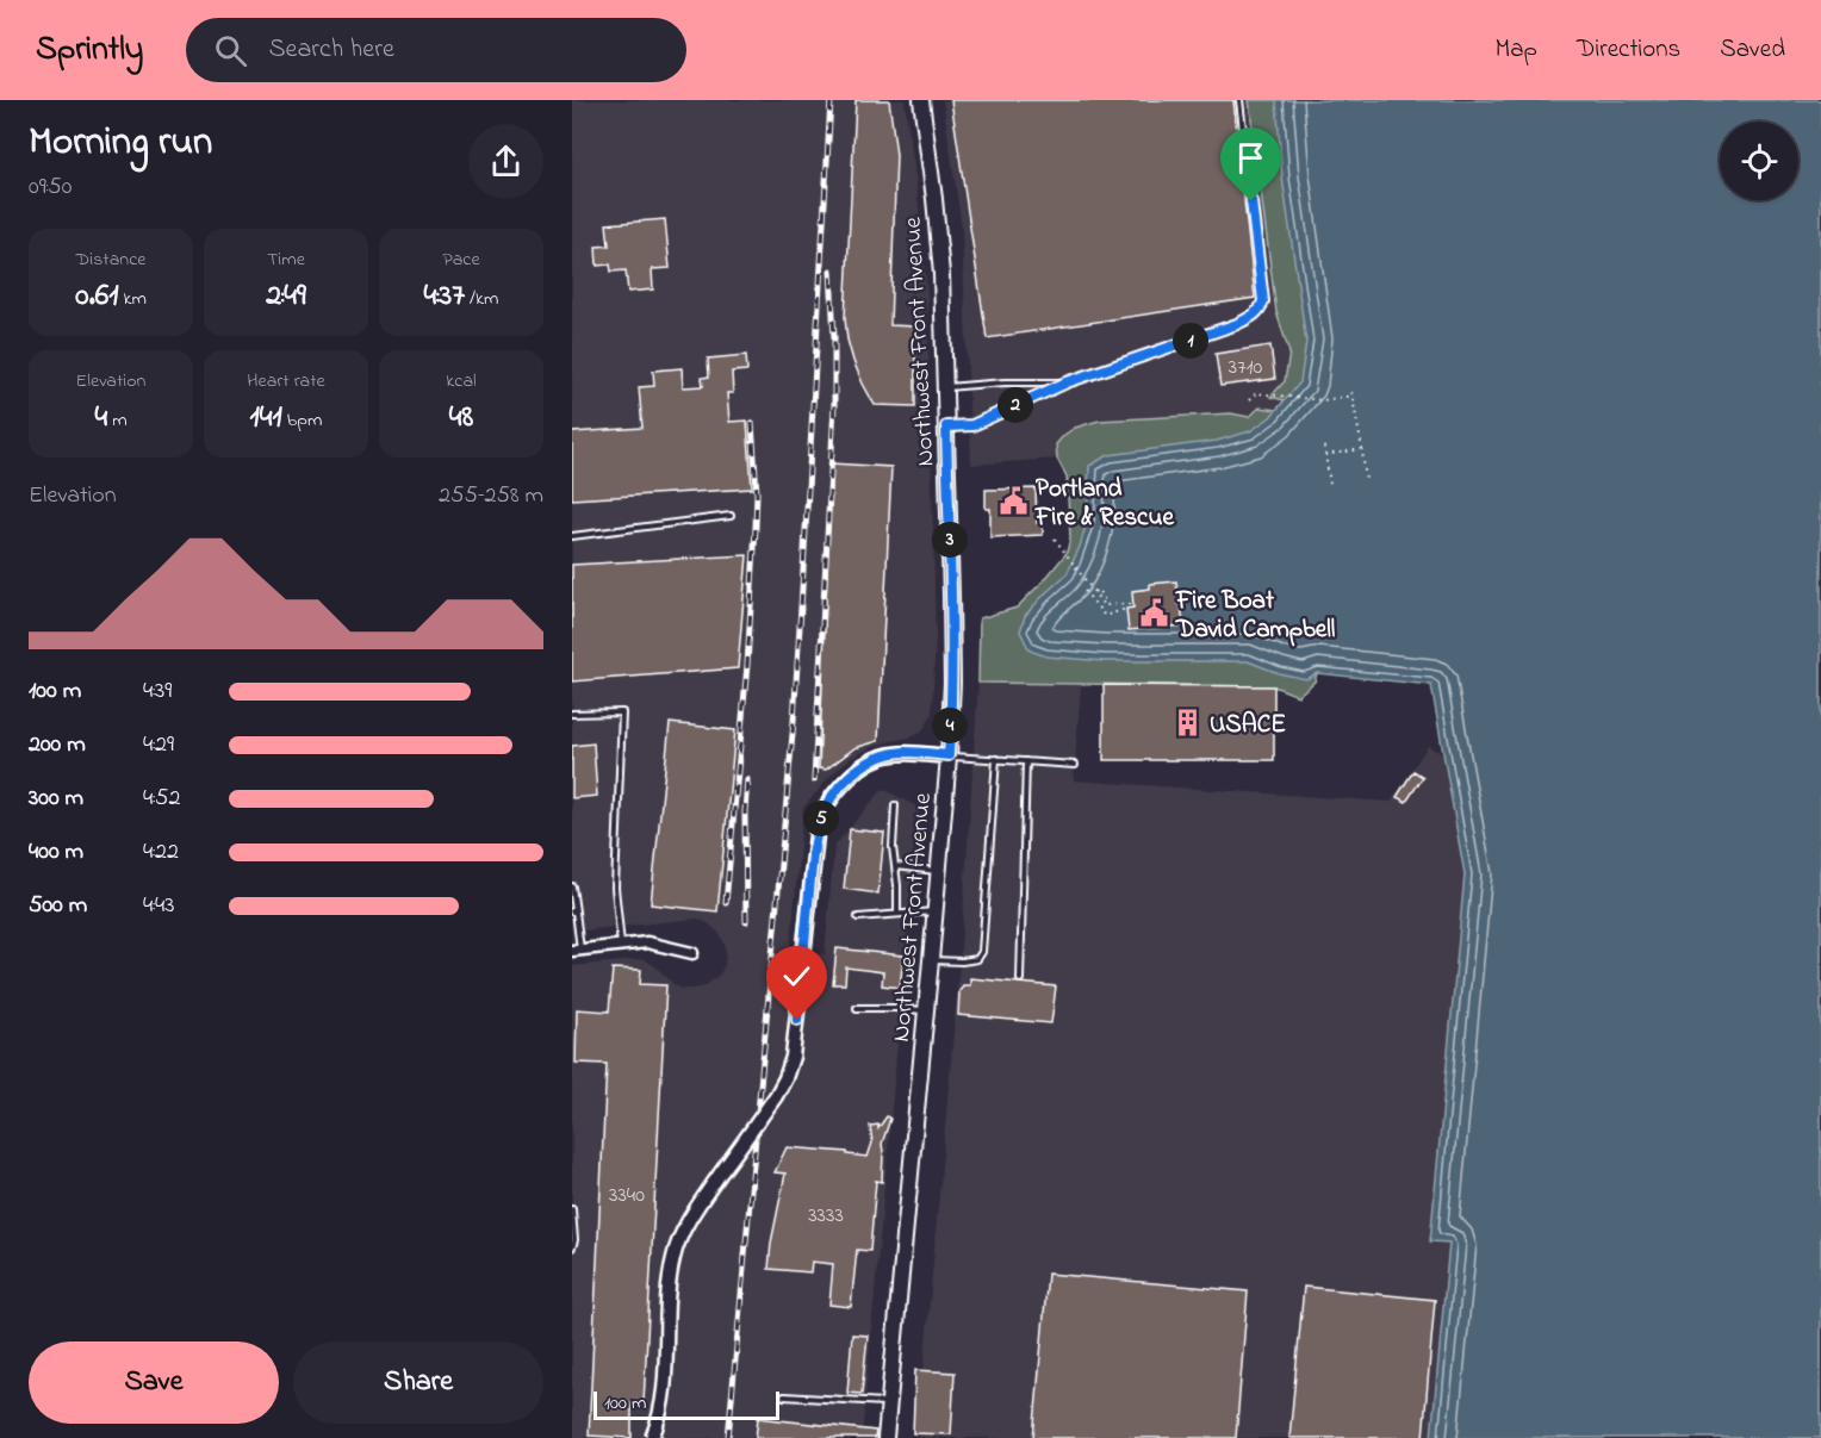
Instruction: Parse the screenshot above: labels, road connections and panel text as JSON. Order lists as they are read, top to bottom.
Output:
{
  "streets": {
    "main road": ["Northwest Front Avenue"]
  },
  "places": {
    "public building": ["Portland Fire & Rescue", "Fire Boat David Campbell"],
    "building": ["USACE"]
  },
  "house_numbers": ["3710", "3340", "3333"],
  "scale_bar": "100 m",
  "page": {
    "header": "Sprintly",
    "search": "Search here",
    "nav": ["Map", "Directions", "Saved"],
    "heading": ["Morning run", "09:50"],
    "stats": [
      ["Distance", "0.61 km"],
      ["Time", "2:49"],
      ["Pace", "4:37 /km"],
      ["Elevation", "4 m"],
      ["Heart rate", "141 bpm"],
      ["kcal", "48"]
    ],
    "pins": [
      "1",
      "2",
      "3",
      "4",
      "5"
    ],
    "chart": ["Elevation", "255–258 m"],
    "list": [
      {
        "name": "100 m",
        "note": "4:39"
      },
      {
        "name": "200 m",
        "note": "4:29"
      },
      {
        "name": "300 m",
        "note": "4:52"
      },
      {
        "name": "400 m",
        "note": "4:22"
      },
      {
        "name": "500 m",
        "note": "4:43"
      }
    ],
    "buttons": ["Save", "Share"],
    "scale": "100 m"
  }
}
